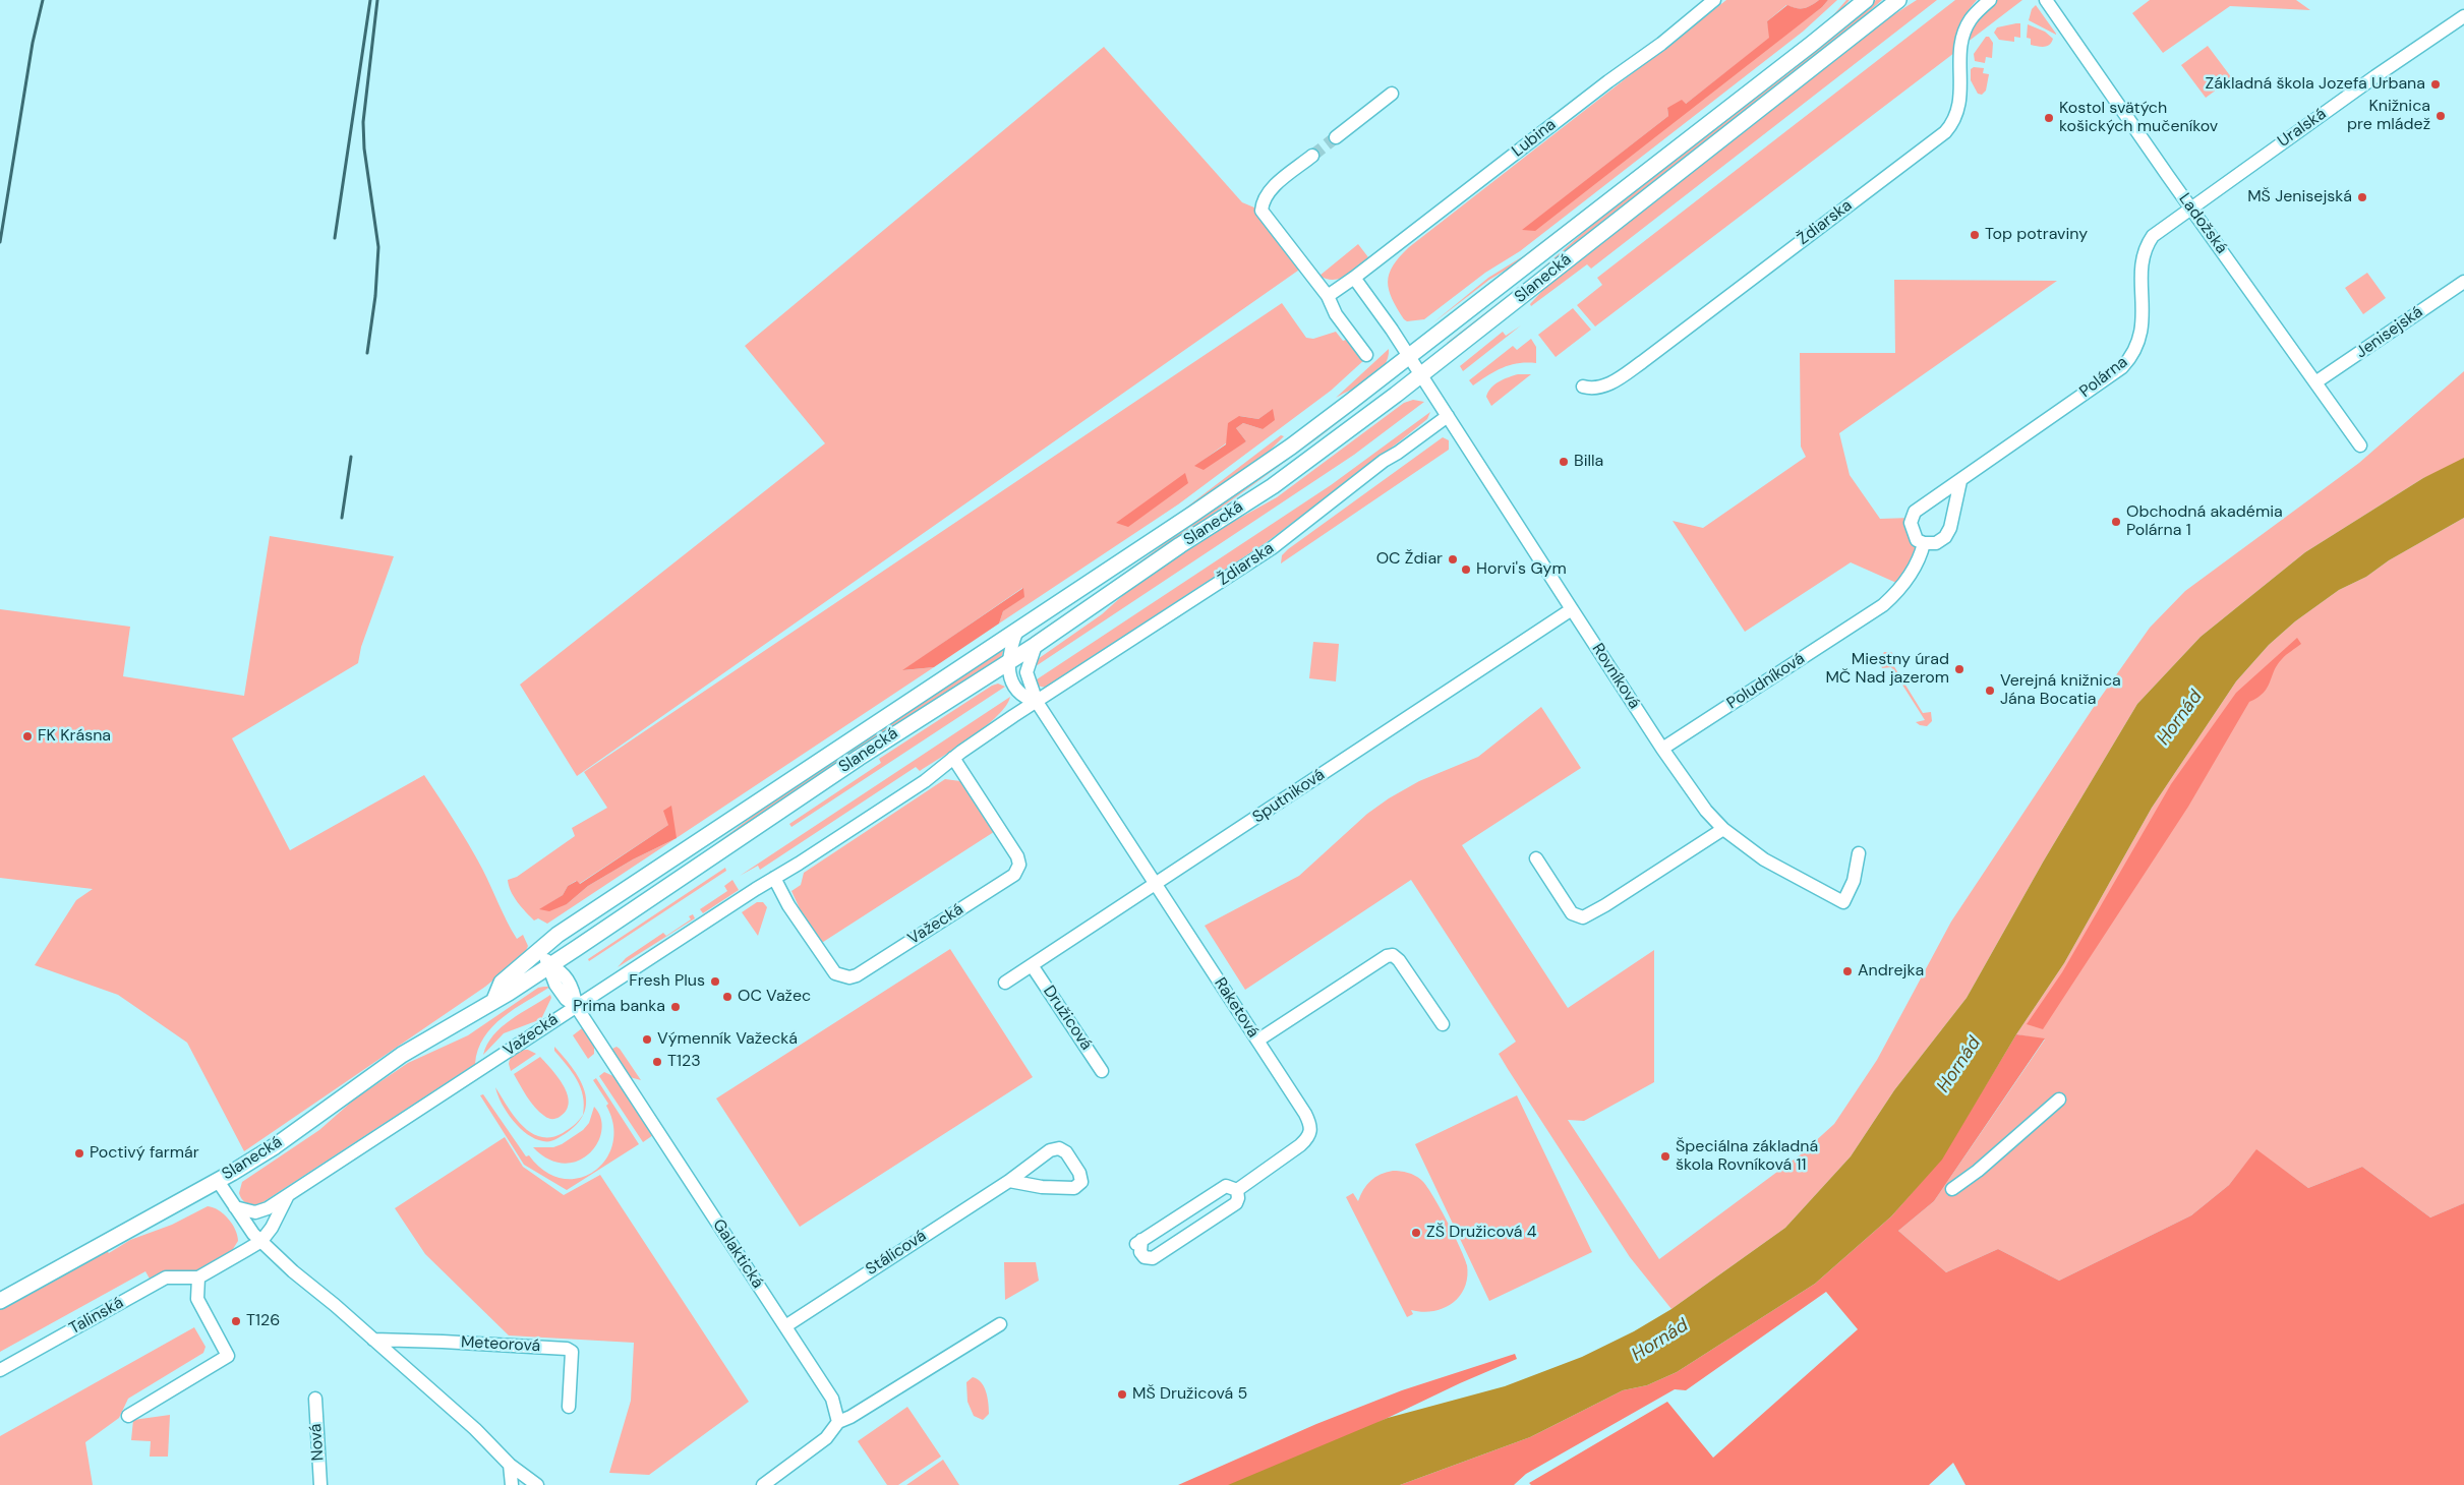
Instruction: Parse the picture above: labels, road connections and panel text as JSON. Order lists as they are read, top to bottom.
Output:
{
  "streets": {
    "main road": ["Slanecká"],
    "street": [
      "Uralská",
      "Lubina",
      "Ždiarska",
      "Ladožská",
      "Jenisejská",
      "Polárna",
      "Rovníková",
      "Poludníková",
      "Sputniková",
      "Važecká",
      "Raketová",
      "Družicová",
      "Stálicová",
      "Galaktická",
      "Talinská",
      "Meteorová",
      "Nová"
    ]
  },
  "crossings": [
    ["Uralská", "Ladožská"],
    ["Uralská", "Polárna"],
    ["Ždiarska", "Rovníková"],
    ["Ždiarska", "Važecká"],
    ["Ždiarska", "Raketová"],
    ["Ladožská", "Jenisejská"],
    ["Ladožská", "Polárna"],
    ["Slanecká", "Rovníková"],
    ["Slanecká", "Raketová"],
    ["Slanecká", "Galaktická"],
    ["Polárna", "Poludníková"],
    ["Rovníková", "Poludníková"],
    ["Rovníková", "Sputniková"],
    ["Sputniková", "Raketová"],
    ["Sputniková", "Družicová"],
    ["Važecká", "Raketová"],
    ["Važecká", "Galaktická"],
    ["Stálicová", "Galaktická"]
  ],
  "water": ["Hornád"],
  "places": [
    "Základná škola Jozefa Urbana",
    "Knižnica pre mládež",
    "Kostol svätých košických mučeníkov",
    "MŠ Jenisejská",
    "Top potraviny",
    "Billa",
    "Obchodná akadémia Polárna 1",
    "OC Ždiar",
    "Horvi's Gym",
    "Miestny úrad MČ Nad jazerom",
    "Verejná knižnica Jána Bocatia",
    "FK Krásna",
    "Andrejka",
    "Fresh Plus",
    "OC Važec",
    "Prima banka",
    "Výmenník Važecká",
    "T123",
    "Poctivý farmár",
    "Špeciálna základná škola Rovníková 11",
    "ZŠ Družicová 4",
    "T126",
    "MŠ Družicová 5"
  ]
}
